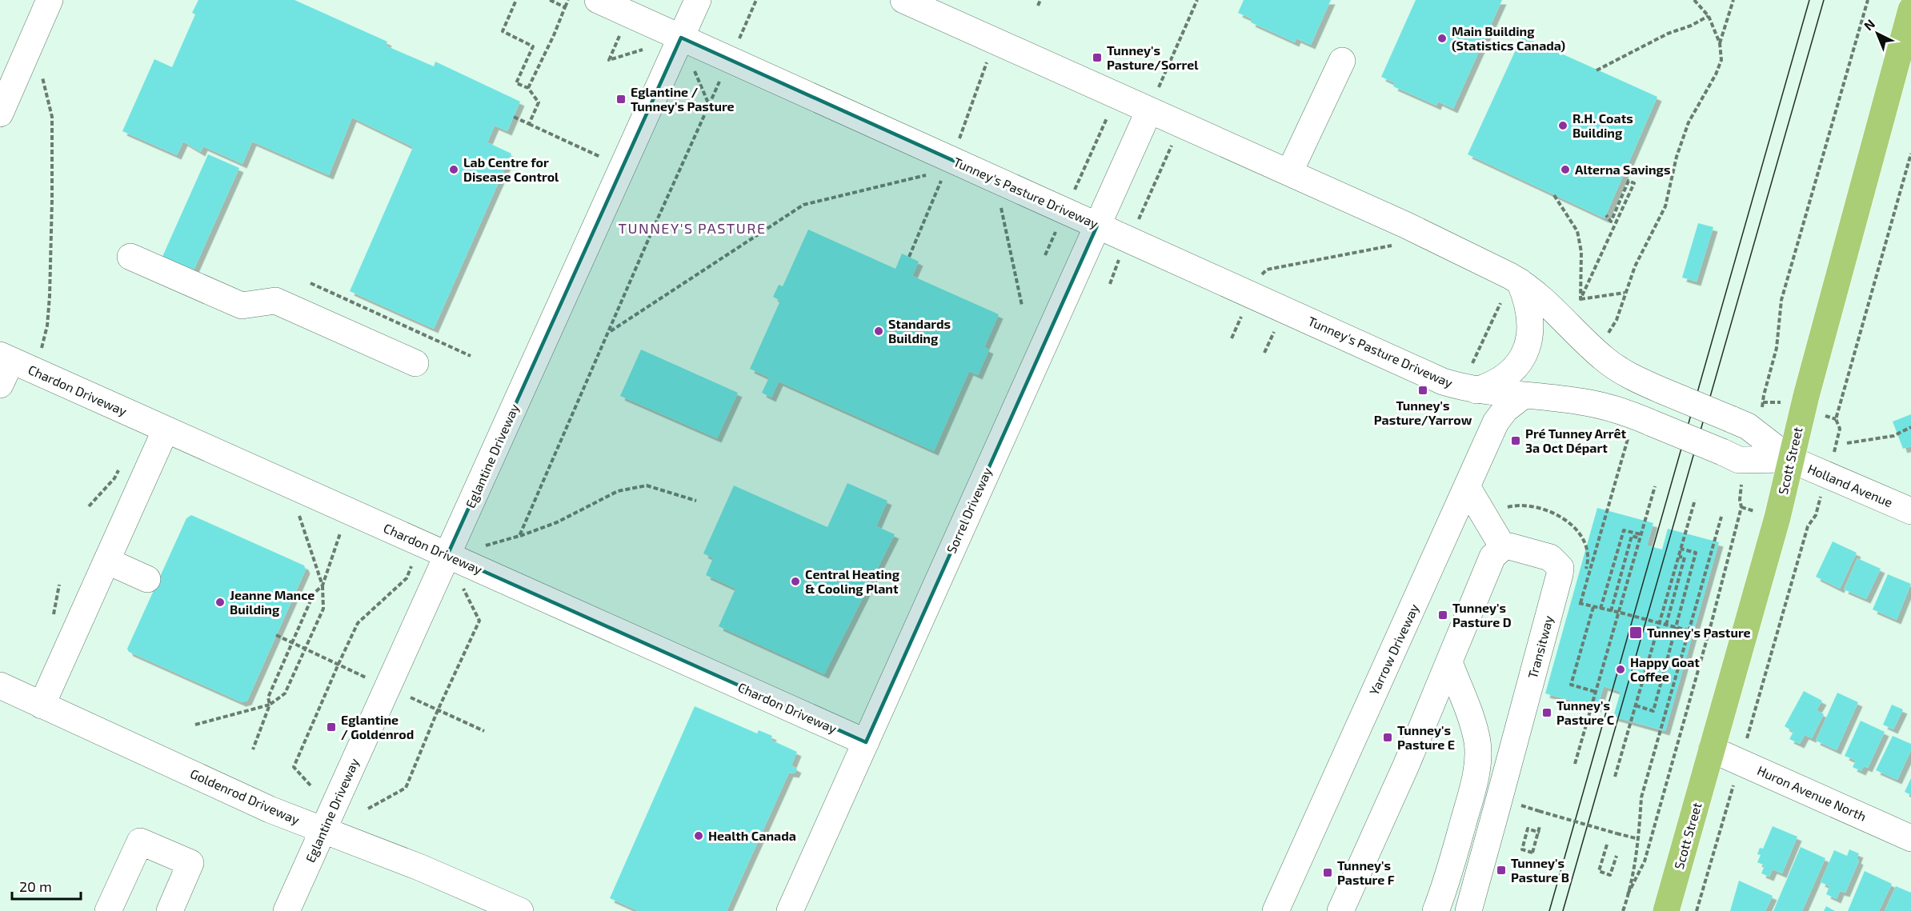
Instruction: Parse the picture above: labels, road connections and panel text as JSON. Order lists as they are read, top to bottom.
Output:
{
  "streets": {
    "main road": ["Scott Street"],
    "street": [
      "Tunney's Pasture Driveway",
      "Chardon Driveway",
      "Eglantine Driveway",
      "Holland Avenue",
      "Sorrel Driveway",
      "Transitway",
      "Yarrow Driveway",
      "Huron Avenue North",
      "Goldenrod Driveway"
    ]
  },
  "crossings": [
    ["Tunney's Pasture Driveway", "Eglantine Driveway"],
    ["Tunney's Pasture Driveway", "Scott Street"],
    ["Tunney's Pasture Driveway", "Holland Avenue"],
    ["Tunney's Pasture Driveway", "Sorrel Driveway"],
    ["Tunney's Pasture Driveway", "Yarrow Driveway"],
    ["Chardon Driveway", "Eglantine Driveway"],
    ["Chardon Driveway", "Sorrel Driveway"],
    ["Eglantine Driveway", "Goldenrod Driveway"],
    ["Scott Street", "Holland Avenue"],
    ["Scott Street", "Huron Avenue North"]
  ],
  "districts": ["TUNNEY'S PASTURE"],
  "places": {
    "other": [
      "Main Building (Statistics Canada)",
      "R.H. Coats Building",
      "Lab Centre for Disease Control",
      "Alterna Savings",
      "Standards Building",
      "Central Heating & Cooling Plant",
      "Jeanne Mance Building",
      "Happy Goat Coffee",
      "Health Canada"
    ],
    "transit": [
      "Tunney's Pasture/Sorrel",
      "Eglantine / Tunney's Pasture",
      "Tunney's Pasture/Yarrow",
      "Pré Tunney Arrêt 3a Oct Départ",
      "Tunney's Pasture D",
      "Tunney's Pasture",
      "Tunney's Pasture C",
      "Eglantine / Goldenrod",
      "Tunney's Pasture E",
      "Tunney's Pasture B",
      "Tunney's Pasture F"
    ]
  },
  "scale_bar": "20 m",
  "north": "top left"
}
